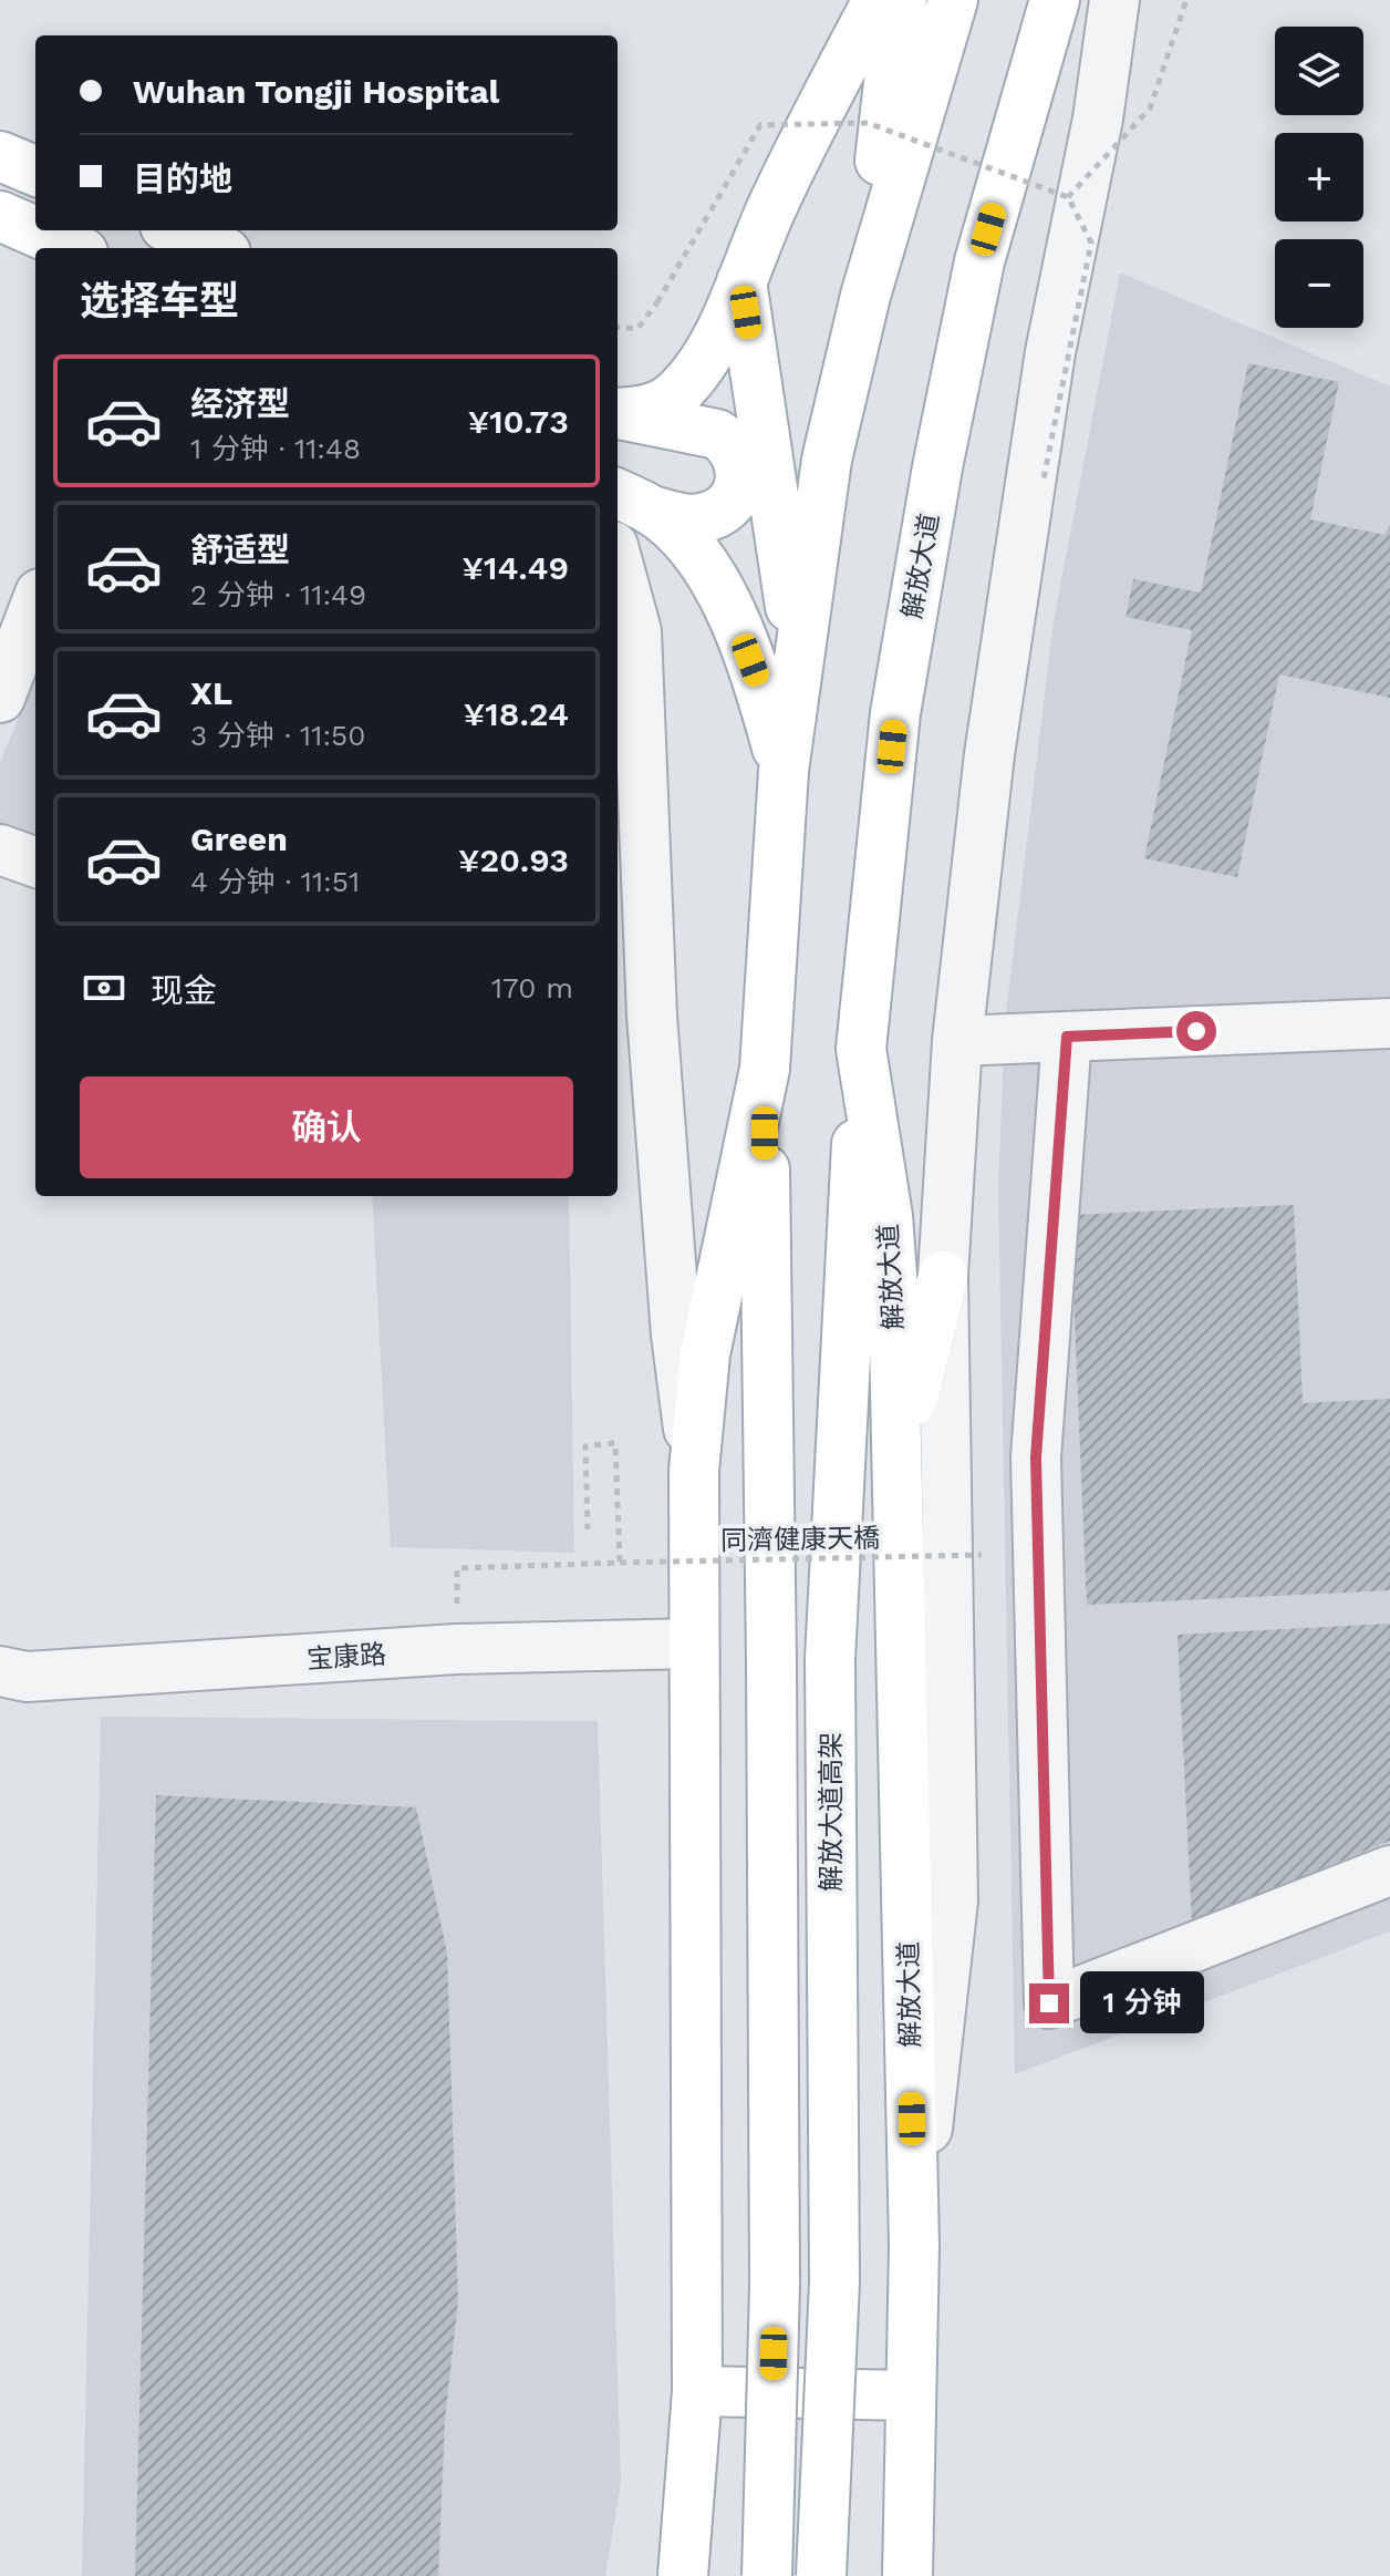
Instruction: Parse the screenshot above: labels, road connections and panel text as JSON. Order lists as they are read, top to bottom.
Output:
{
  "streets": {
    "main road": ["解放大道", "解放大道高架"],
    "street": ["宝康路"],
    "path": ["同濟健康天橋"]
  },
  "crossings": [
    ["解放大道", "解放大道高架"]
  ],
  "page": {
    "map_buttons": ["+", "−"],
    "banner": ["Wuhan Tongji Hospital", "目的地"],
    "heading": "选择车型",
    "list": [
      {
        "name": "经济型",
        "note": "1 分钟 · 11:48",
        "value": "¥10.73"
      },
      {
        "name": "舒适型",
        "note": "2 分钟 · 11:49",
        "value": "¥14.49"
      },
      {
        "name": "XL",
        "note": "3 分钟 · 11:50",
        "value": "¥18.24"
      },
      {
        "name": "Green",
        "note": "4 分钟 · 11:51",
        "value": "¥20.93"
      }
    ],
    "pay": ["现金", "170 m"],
    "buttons": "确认",
    "bubble": "1 分钟"
  }
}
